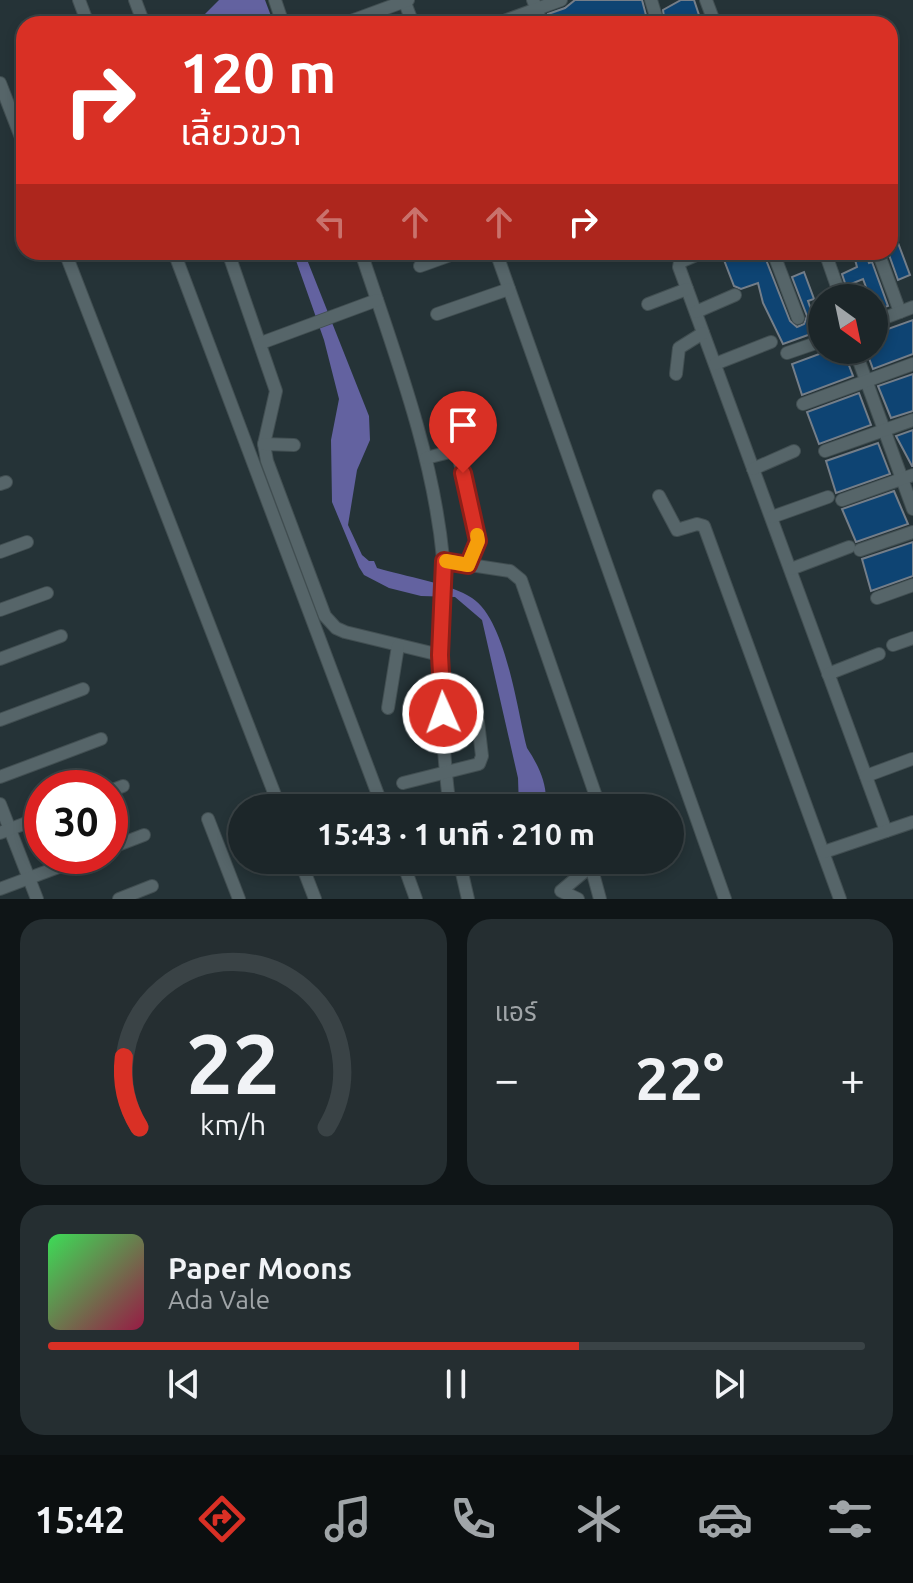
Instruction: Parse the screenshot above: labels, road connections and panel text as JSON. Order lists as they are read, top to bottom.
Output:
{
  "north": "bottom right",
  "page": {
    "turn": ["120 m", "เลี้ยวขวา"],
    "limit": "30",
    "trip": "15:43 · 1 นาที · 210 m",
    "tile": "แอร์",
    "heat": ["−", "22°", "+"],
    "song": ["Paper Moons", "Ada Vale"],
    "tabs": "15:42",
    "gauge": ["22", "km/h"]
  }
}
